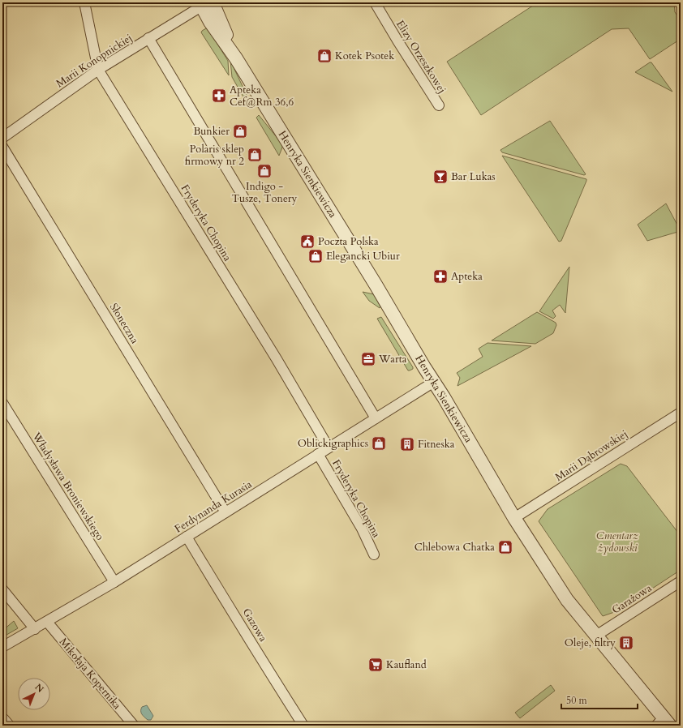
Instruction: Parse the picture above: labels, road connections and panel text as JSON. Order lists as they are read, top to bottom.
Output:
{
  "streets": {
    "street": [
      "Elizy Orzeszkowej",
      "Marii Konopnickiej",
      "Henryka Sienkiewicza",
      "Fryderyka Chopina",
      "Słoneczna",
      "Marii Dąbrowskiej",
      "Władysława Broniewskiego",
      "Ferdynanda Kurasia",
      "Garażowa",
      "Gazowa",
      "Mikołaja Kopernika"
    ]
  },
  "crossings": [
    ["Marii Konopnickiej", "Henryka Sienkiewicza"],
    ["Marii Konopnickiej", "Fryderyka Chopina"],
    ["Henryka Sienkiewicza", "Marii Dąbrowskiej"],
    ["Henryka Sienkiewicza", "Ferdynanda Kurasia"],
    ["Henryka Sienkiewicza", "Garażowa"],
    ["Fryderyka Chopina", "Ferdynanda Kurasia"],
    ["Słoneczna", "Ferdynanda Kurasia"],
    ["Władysława Broniewskiego", "Ferdynanda Kurasia"],
    ["Ferdynanda Kurasia", "Gazowa"],
    ["Ferdynanda Kurasia", "Mikołaja Kopernika"]
  ],
  "parks": ["Cmentarz żydowski"],
  "places": {
    "shop": [
      "Kotek Psotek",
      "Bunkier",
      "Polaris sklep firmowy nr 2",
      "Indigo - Tusze, Tonery",
      "Elegancki Ubiur",
      "Oblickigraphics",
      "Chlebowa Chatka"
    ],
    "pharmacy": ["Apteka Cef@Rm 36,6", "Apteka"],
    "bar": ["Bar Lukas"],
    "public building": ["Poczta Polska"],
    "office": ["Warta"],
    "building": ["Fitneska", "Oleje, filtry"],
    "supermarket": ["Kaufland"]
  },
  "scale_bar": "50 m",
  "north": "top right"
}
